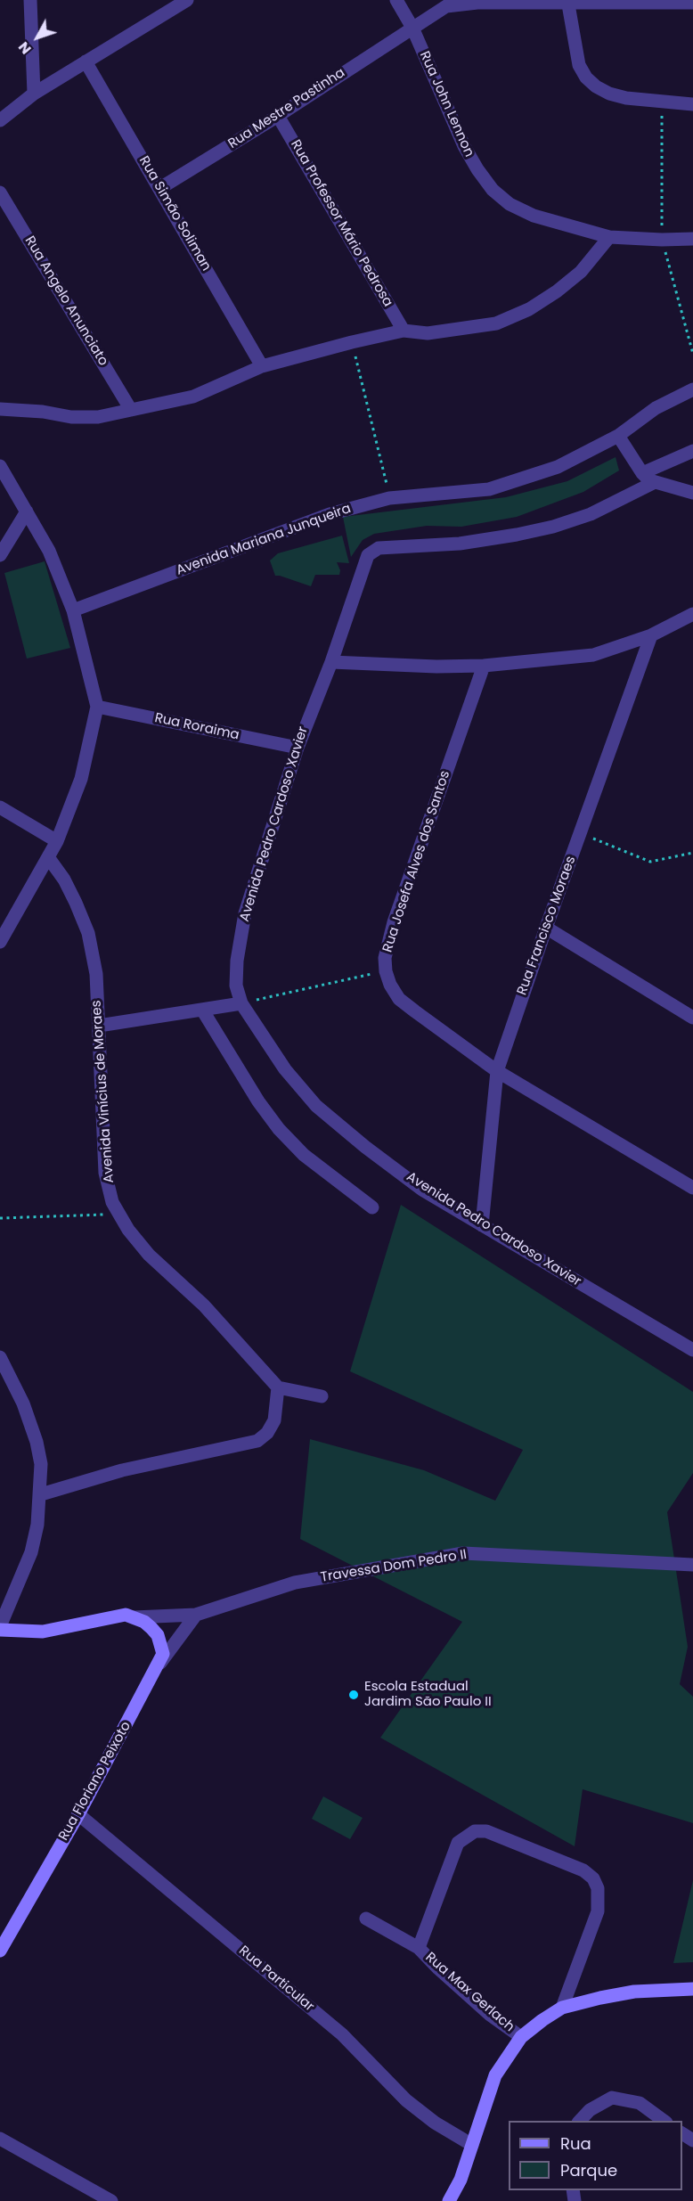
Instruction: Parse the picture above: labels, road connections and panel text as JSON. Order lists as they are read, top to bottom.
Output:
{
  "streets": {
    "street": [
      "Rua John Lennon",
      "Rua Mestre Pastinha",
      "Rua Simão Soliman",
      "Rua Professor Mário Pedrosa",
      "Rua Angelo Anunciato",
      "Avenida Mariana Junqueira",
      "Rua Roraima",
      "Avenida Pedro Cardoso Xavier",
      "Rua Josefa Alves dos Santos",
      "Rua Francisco Moraes",
      "Avenida Vinícius de Moraes",
      "Travessa Dom Pedro II",
      "Rua Floriano Peixoto",
      "Rua Particular",
      "Rua Max Gerlach"
    ]
  },
  "crossings": [
    ["Rua John Lennon", "Rua Mestre Pastinha"],
    ["Rua Mestre Pastinha", "Rua Simão Soliman"],
    ["Rua Mestre Pastinha", "Rua Professor Mário Pedrosa"],
    ["Rua Roraima", "Avenida Pedro Cardoso Xavier"],
    ["Avenida Pedro Cardoso Xavier", "Rua Francisco Moraes"],
    ["Rua Josefa Alves dos Santos", "Rua Francisco Moraes"],
    ["Rua Floriano Peixoto", "Rua Particular"]
  ],
  "places": ["Escola Estadual Jardim São Paulo II"],
  "legend": ["Rua", "Parque"],
  "north": "bottom left"
}
